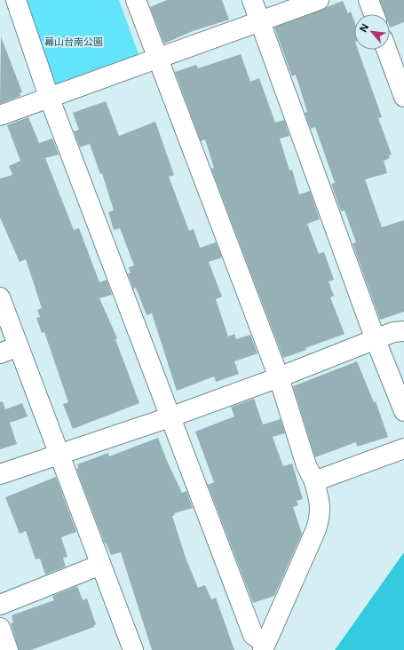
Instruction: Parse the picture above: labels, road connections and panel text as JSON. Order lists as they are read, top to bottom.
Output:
{
  "parks": ["幕山台南公園"],
  "north": "top left"
}
